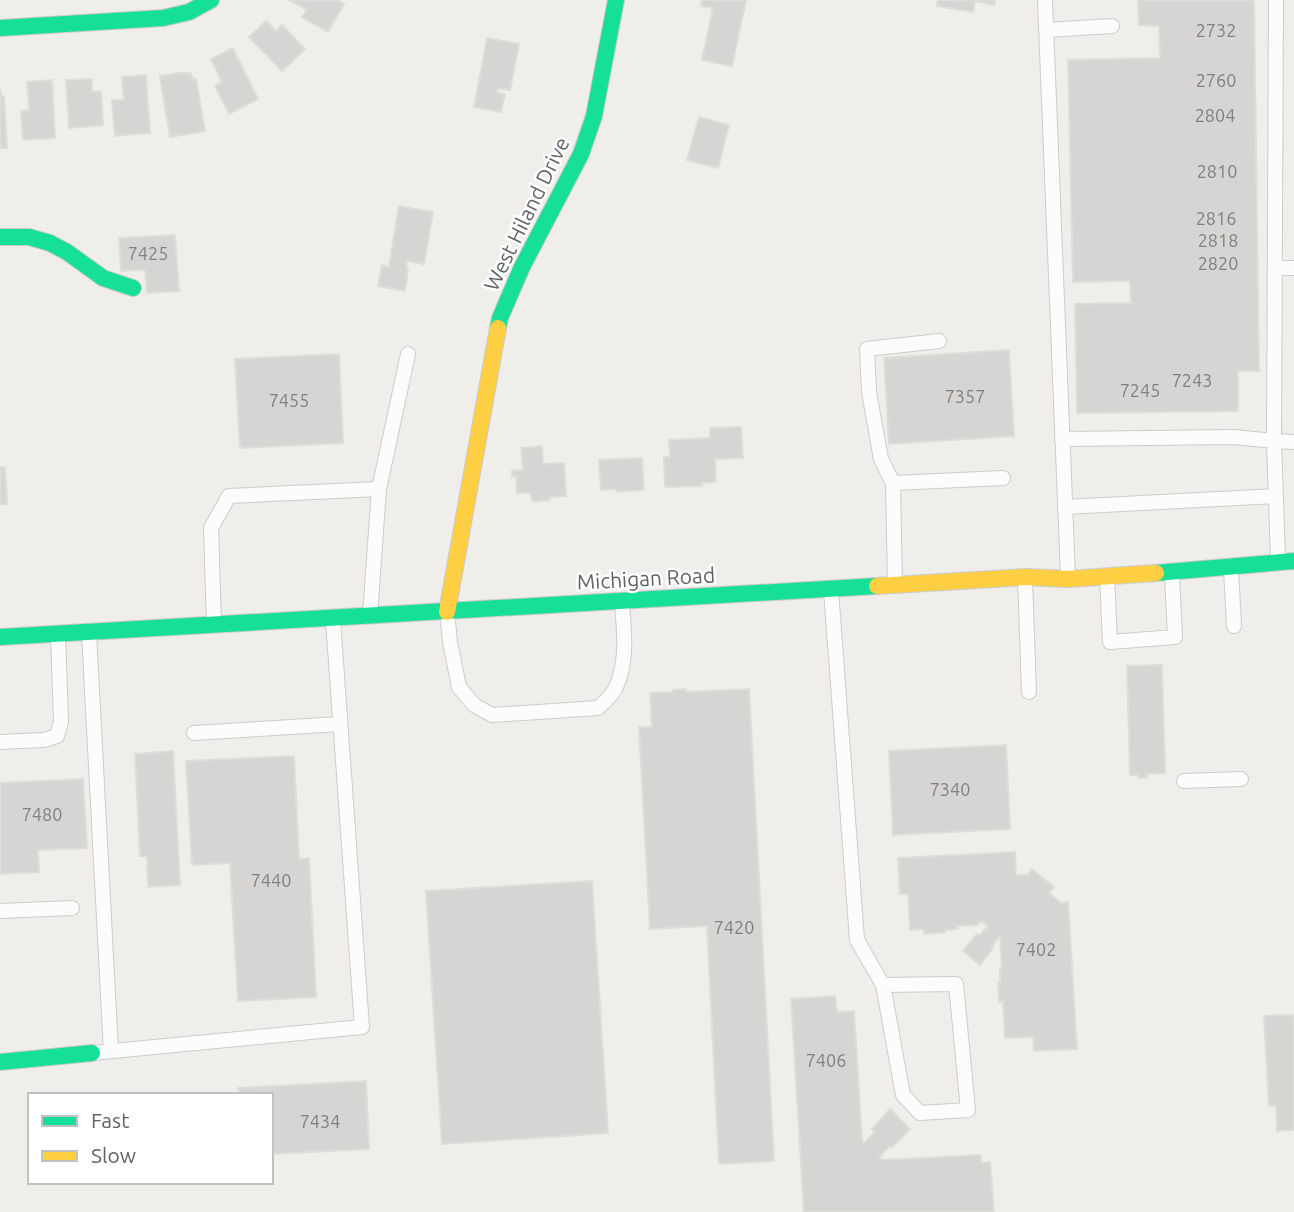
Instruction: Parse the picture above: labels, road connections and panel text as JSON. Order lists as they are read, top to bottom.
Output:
{
  "streets": {
    "main road": ["West Hiland Drive", "Michigan Road"]
  },
  "crossings": [
    ["West Hiland Drive", "Michigan Road"]
  ],
  "house_numbers": [
    "2732",
    "2760",
    "2804",
    "2810",
    "2816",
    "2818",
    "7425",
    "2820",
    "7243",
    "7245",
    "7357",
    "7455",
    "7340",
    "7480",
    "7440",
    "7420",
    "7402",
    "7406",
    "7434"
  ],
  "legend": ["Fast", "Slow"]
}
